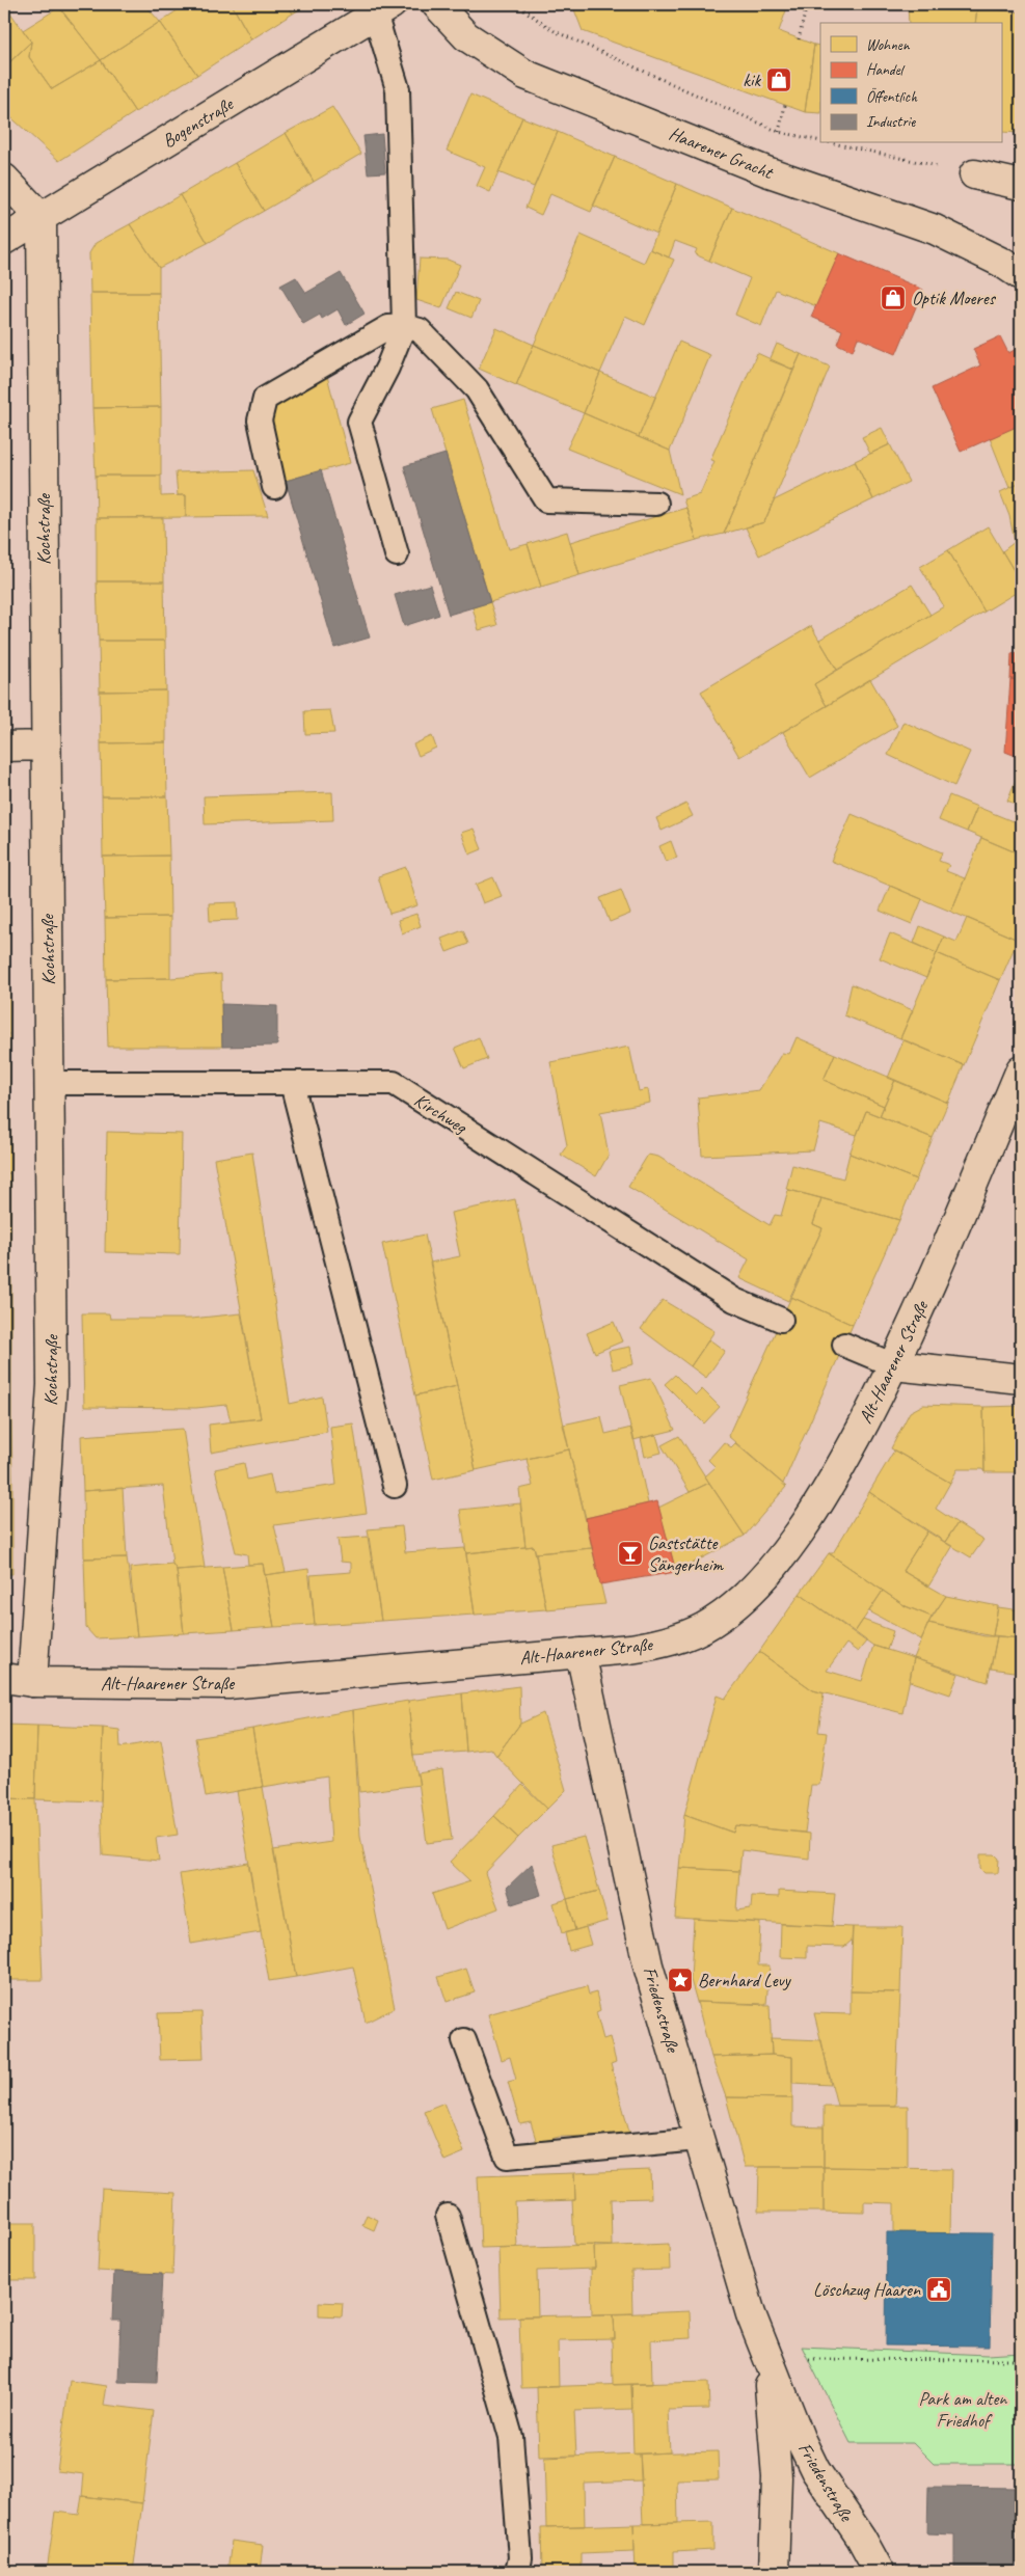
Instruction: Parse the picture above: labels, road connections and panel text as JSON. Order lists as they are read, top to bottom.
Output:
{
  "streets": {
    "street": [
      "Bogenstraße",
      "Haarener Gracht",
      "Kochstraße",
      "Alt-Haarener Straße",
      "Friedenstraße"
    ],
    "lane": ["Kirchweg"]
  },
  "crossings": [
    ["Bogenstraße", "Kochstraße"],
    ["Kochstraße", "Kirchweg"],
    ["Kochstraße", "Alt-Haarener Straße"],
    ["Alt-Haarener Straße", "Friedenstraße"]
  ],
  "parks": ["Park am alten Friedhof"],
  "places": {
    "shop": ["kik", "Optik Moeres"],
    "bar": ["Gaststätte Sängerheim"],
    "place": ["Bernhard Levy"],
    "public building": ["Löschzug Haaren"]
  },
  "legend": [
    "Wohnen",
    "Handel",
    "Öffentlich",
    "Industrie"
  ]
}
